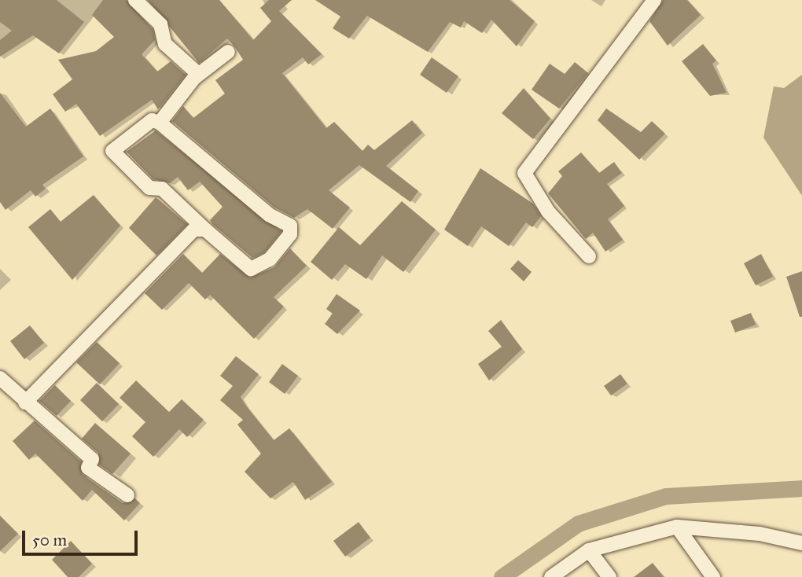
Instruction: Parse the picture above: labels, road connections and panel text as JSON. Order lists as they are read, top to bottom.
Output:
{
  "scale_bar": "50 m"
}
